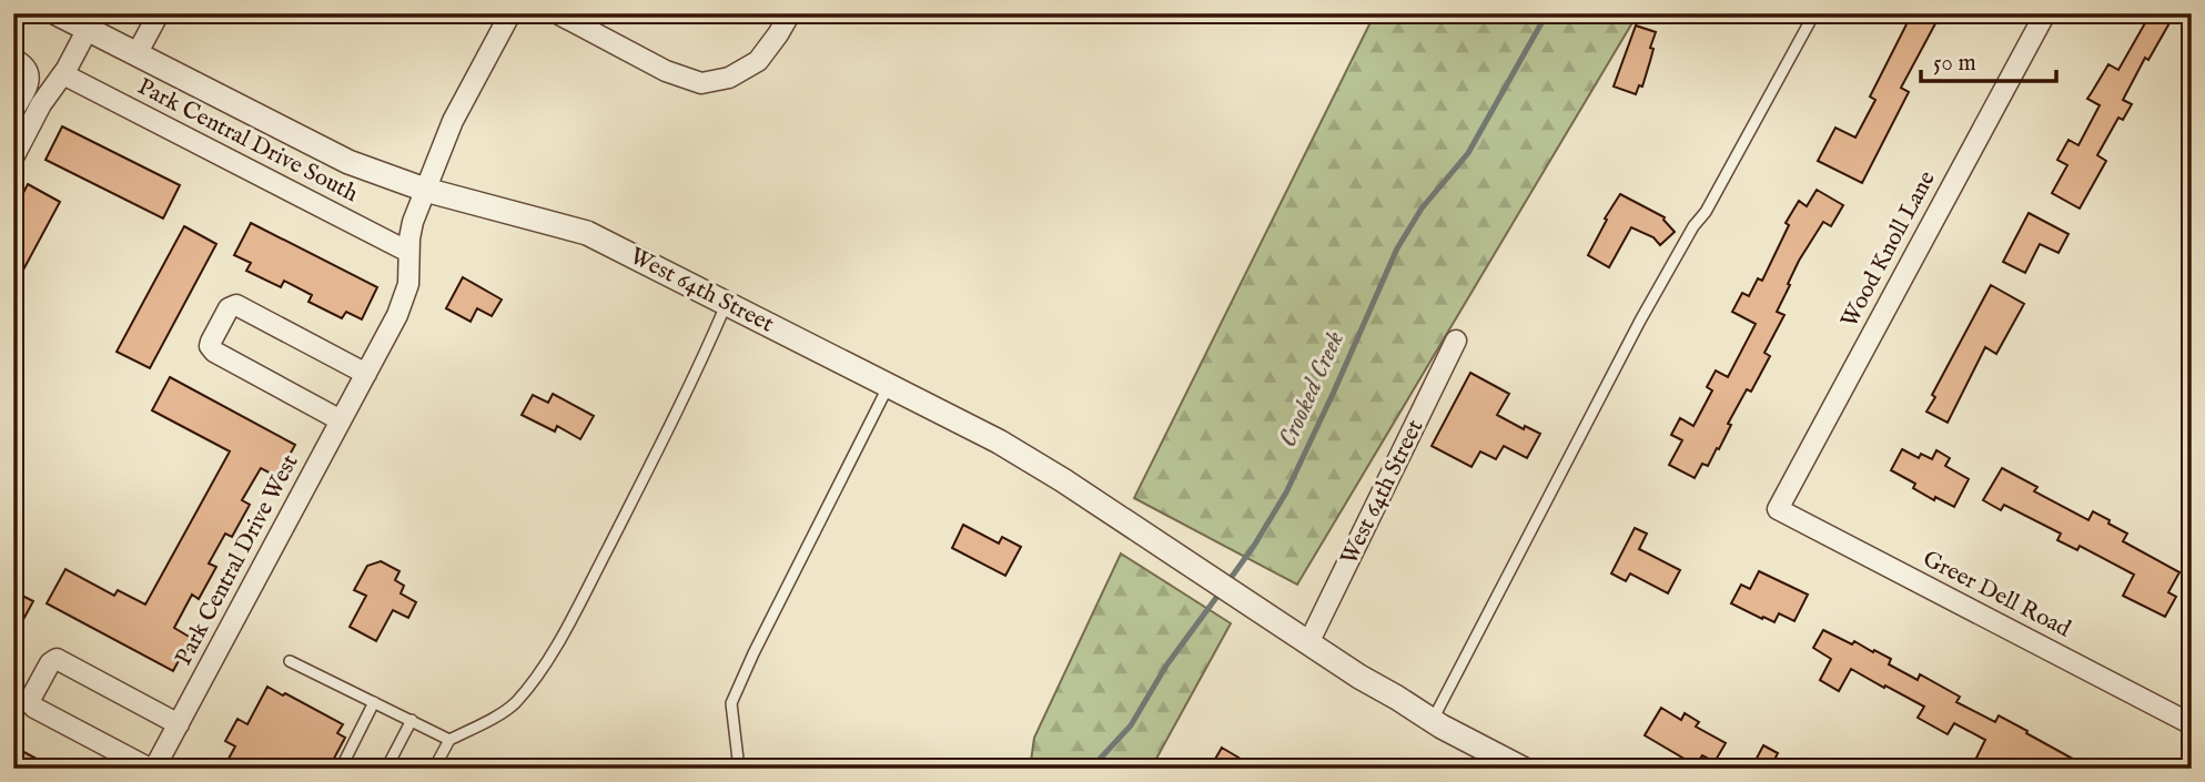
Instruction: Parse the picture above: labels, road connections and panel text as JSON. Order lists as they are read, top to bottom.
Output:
{
  "streets": {
    "street": [
      "Park Central Drive South",
      "Wood Knoll Lane",
      "West 64th Street",
      "Park Central Drive West",
      "Greer Dell Road"
    ]
  },
  "crossings": [
    ["Park Central Drive South", "Park Central Drive West"],
    ["Wood Knoll Lane", "Greer Dell Road"],
    ["West 64th Street", "Park Central Drive West"]
  ],
  "water": ["Crooked Creek"],
  "scale_bar": "50 m"
}
